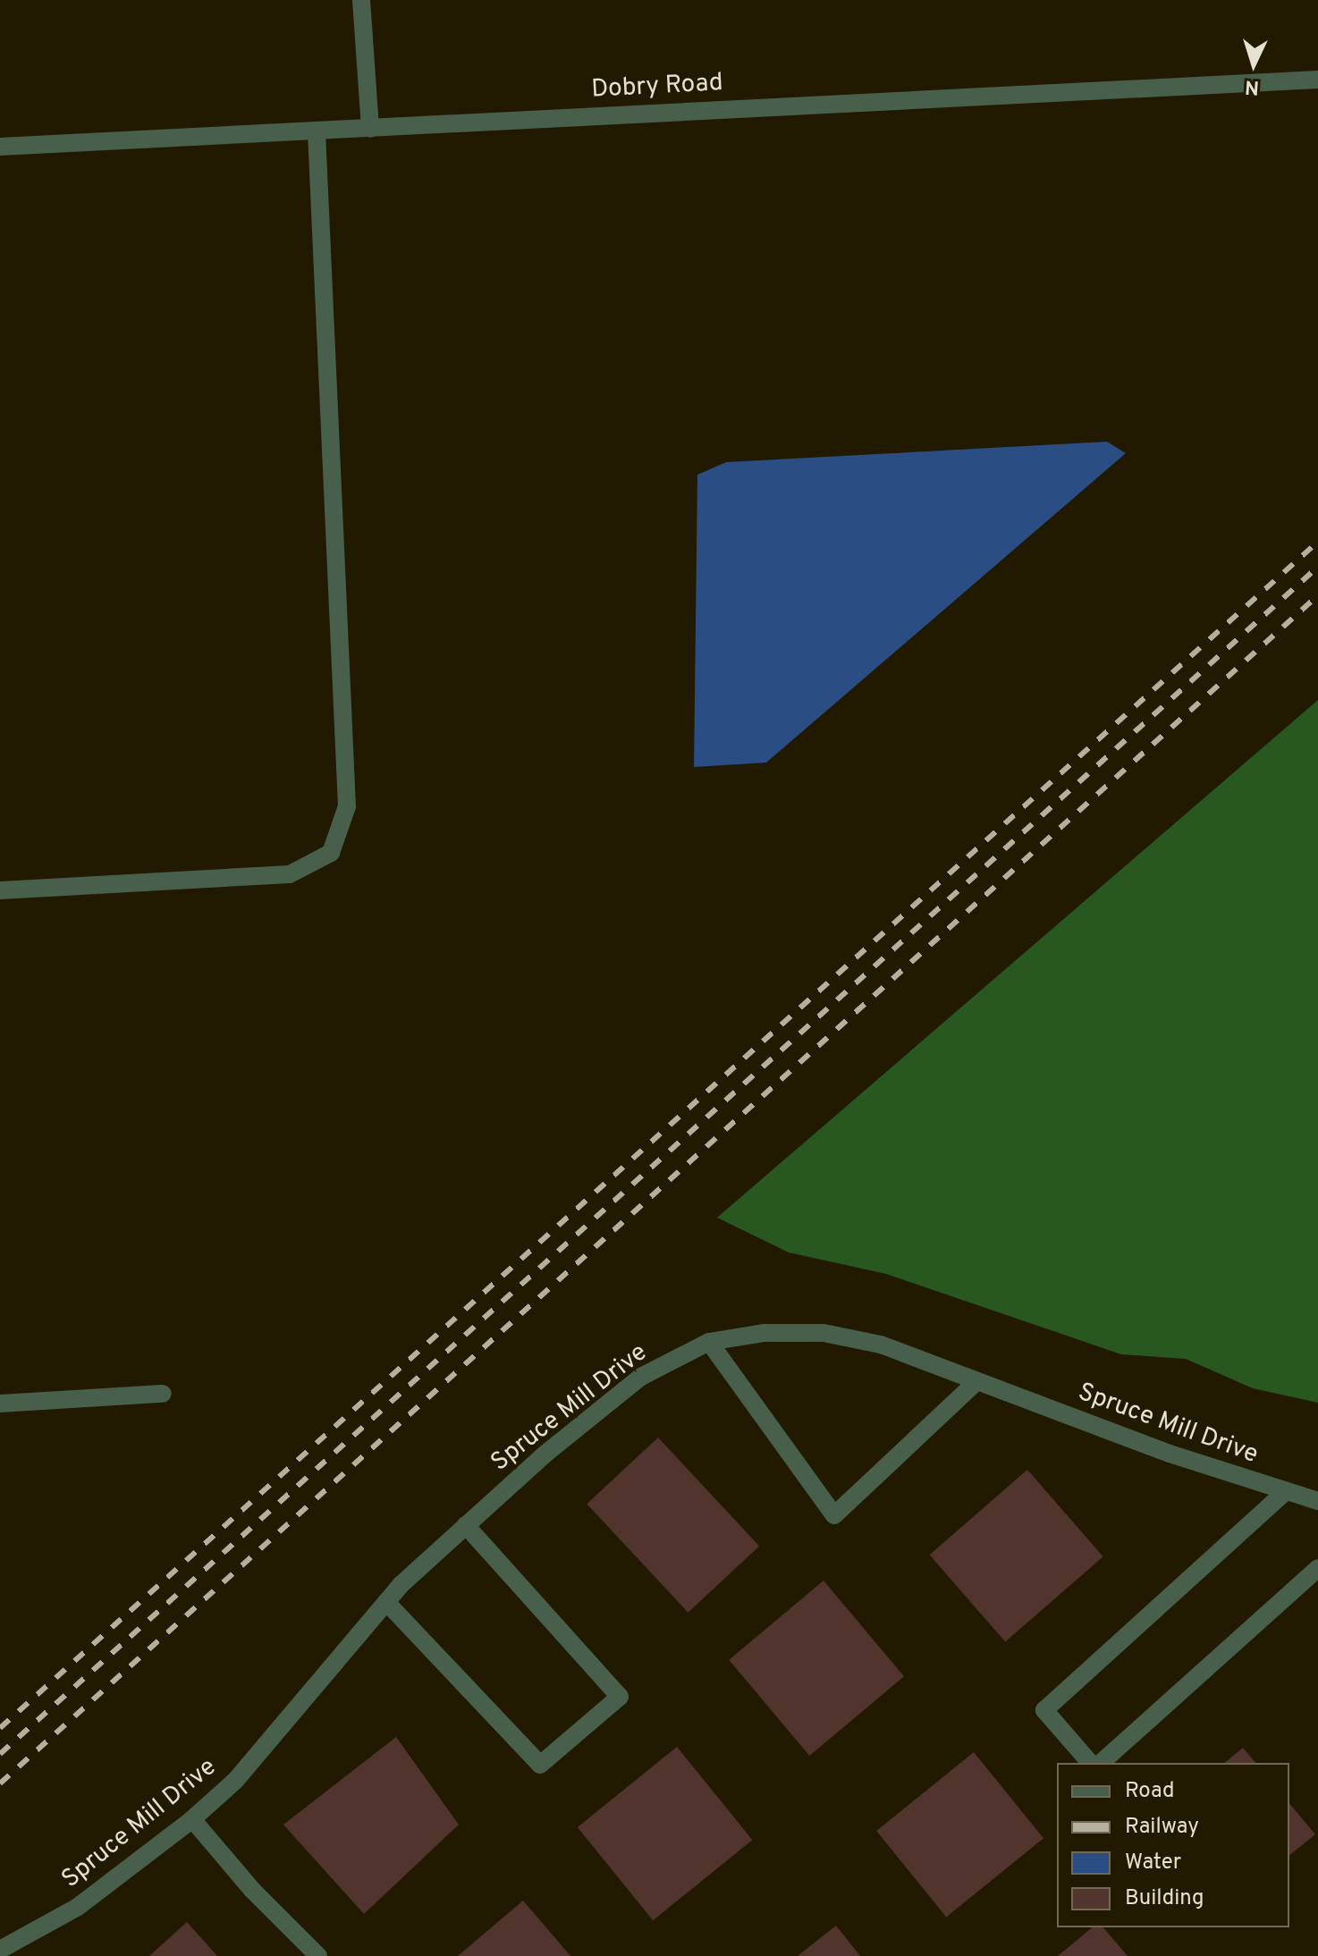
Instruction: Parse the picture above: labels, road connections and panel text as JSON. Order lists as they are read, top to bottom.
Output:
{
  "streets": {
    "street": ["Dobry Road", "Spruce Mill Drive"]
  },
  "legend": [
    "Road",
    "Railway",
    "Water",
    "Building"
  ],
  "north": "bottom"
}
